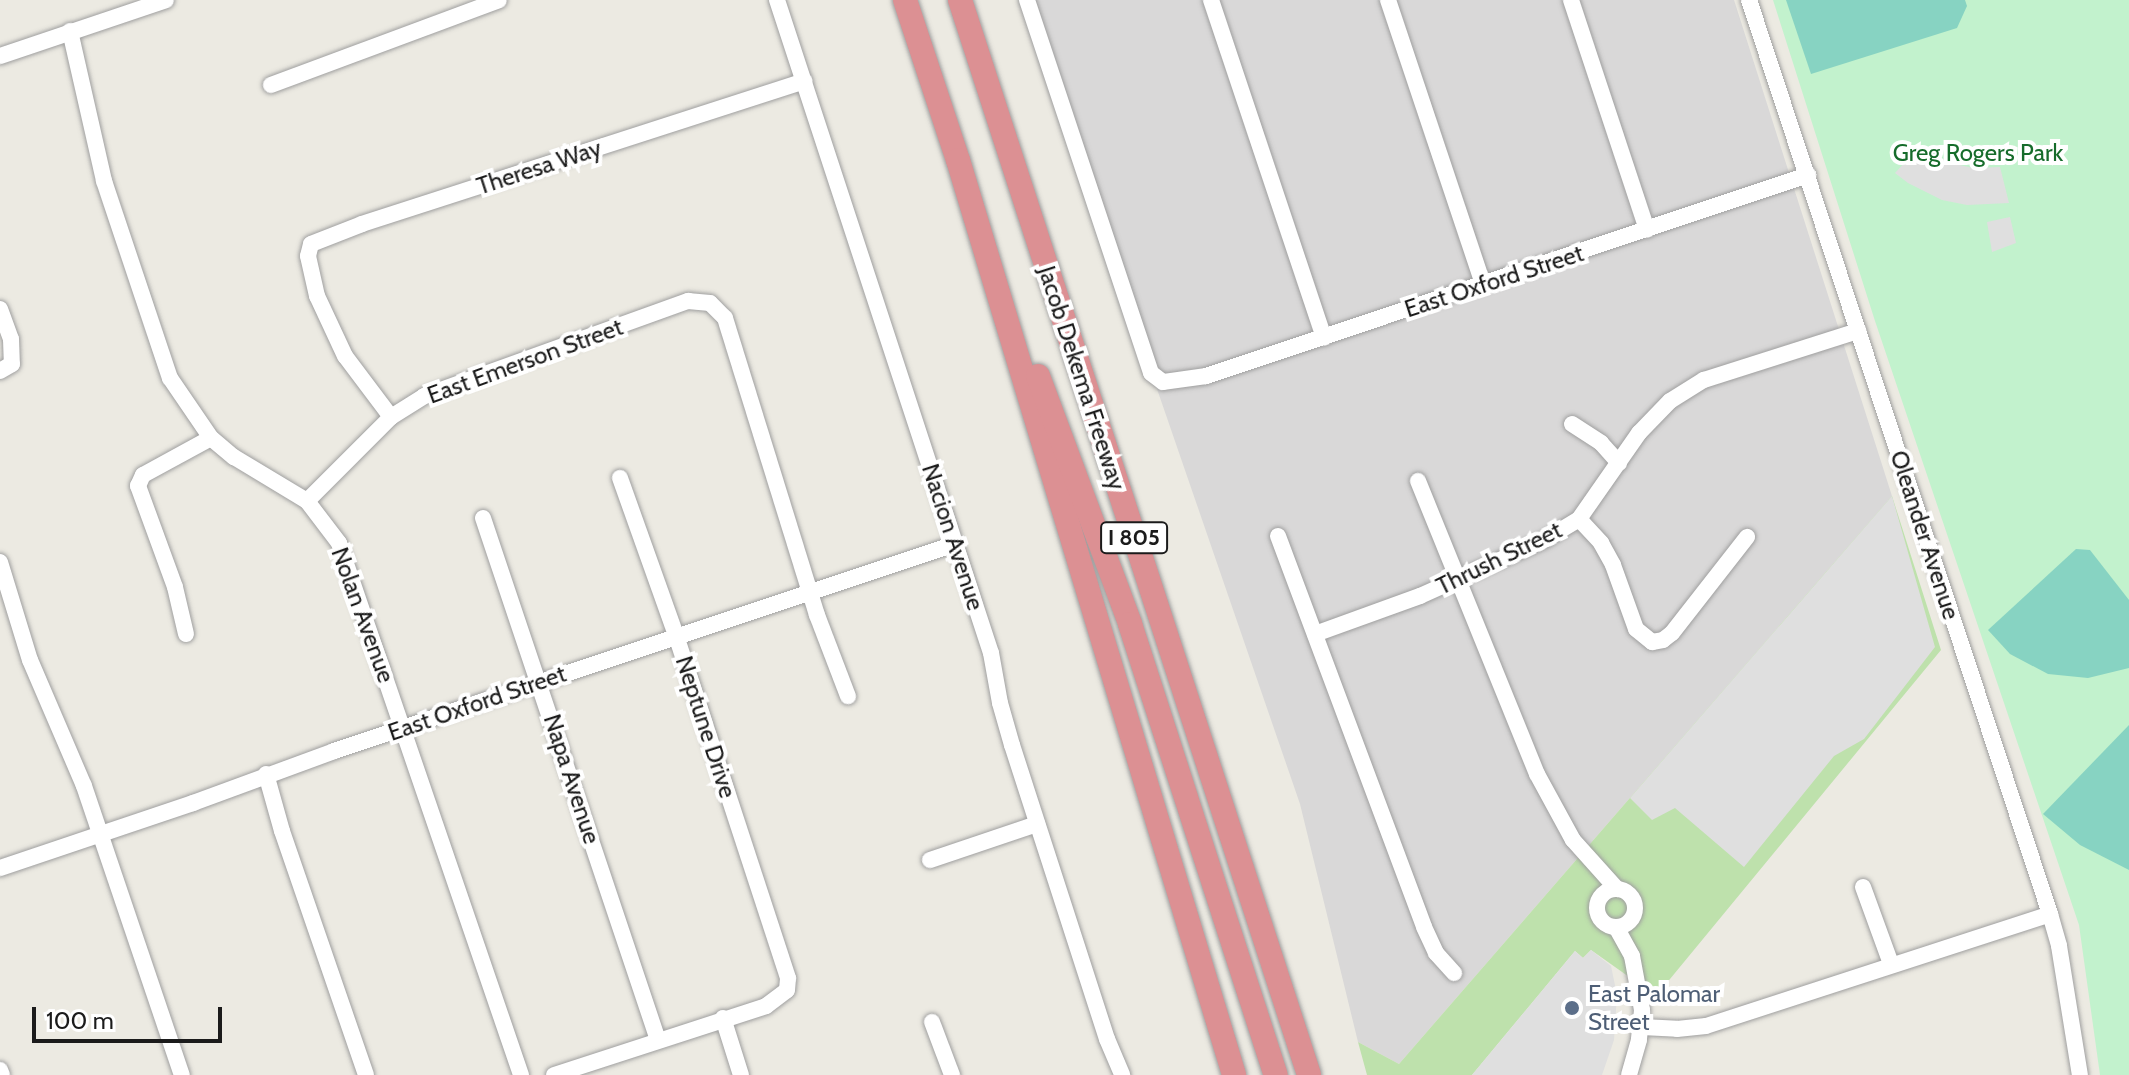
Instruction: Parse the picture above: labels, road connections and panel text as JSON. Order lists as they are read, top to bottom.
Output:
{
  "streets": {
    "highway": ["Jacob Dekema Freeway", "I 805"],
    "street": [
      "Theresa Way",
      "East Oxford Street",
      "East Emerson Street",
      "Oleander Avenue",
      "Nacion Avenue",
      "Thrush Street",
      "Nolan Avenue",
      "Neptune Drive",
      "Napa Avenue"
    ]
  },
  "crossings": [
    ["Theresa Way", "East Emerson Street"],
    ["Theresa Way", "Nacion Avenue"],
    ["East Oxford Street", "East Emerson Street"],
    ["East Oxford Street", "Oleander Avenue"],
    ["East Oxford Street", "Nacion Avenue"],
    ["East Oxford Street", "Nolan Avenue"],
    ["East Oxford Street", "Neptune Drive"],
    ["East Oxford Street", "Napa Avenue"],
    ["East Emerson Street", "Nolan Avenue"],
    ["Oleander Avenue", "Thrush Street"]
  ],
  "parks": ["Greg Rogers Park"],
  "places": ["East Palomar Street"],
  "scale_bar": "100 m"
}
